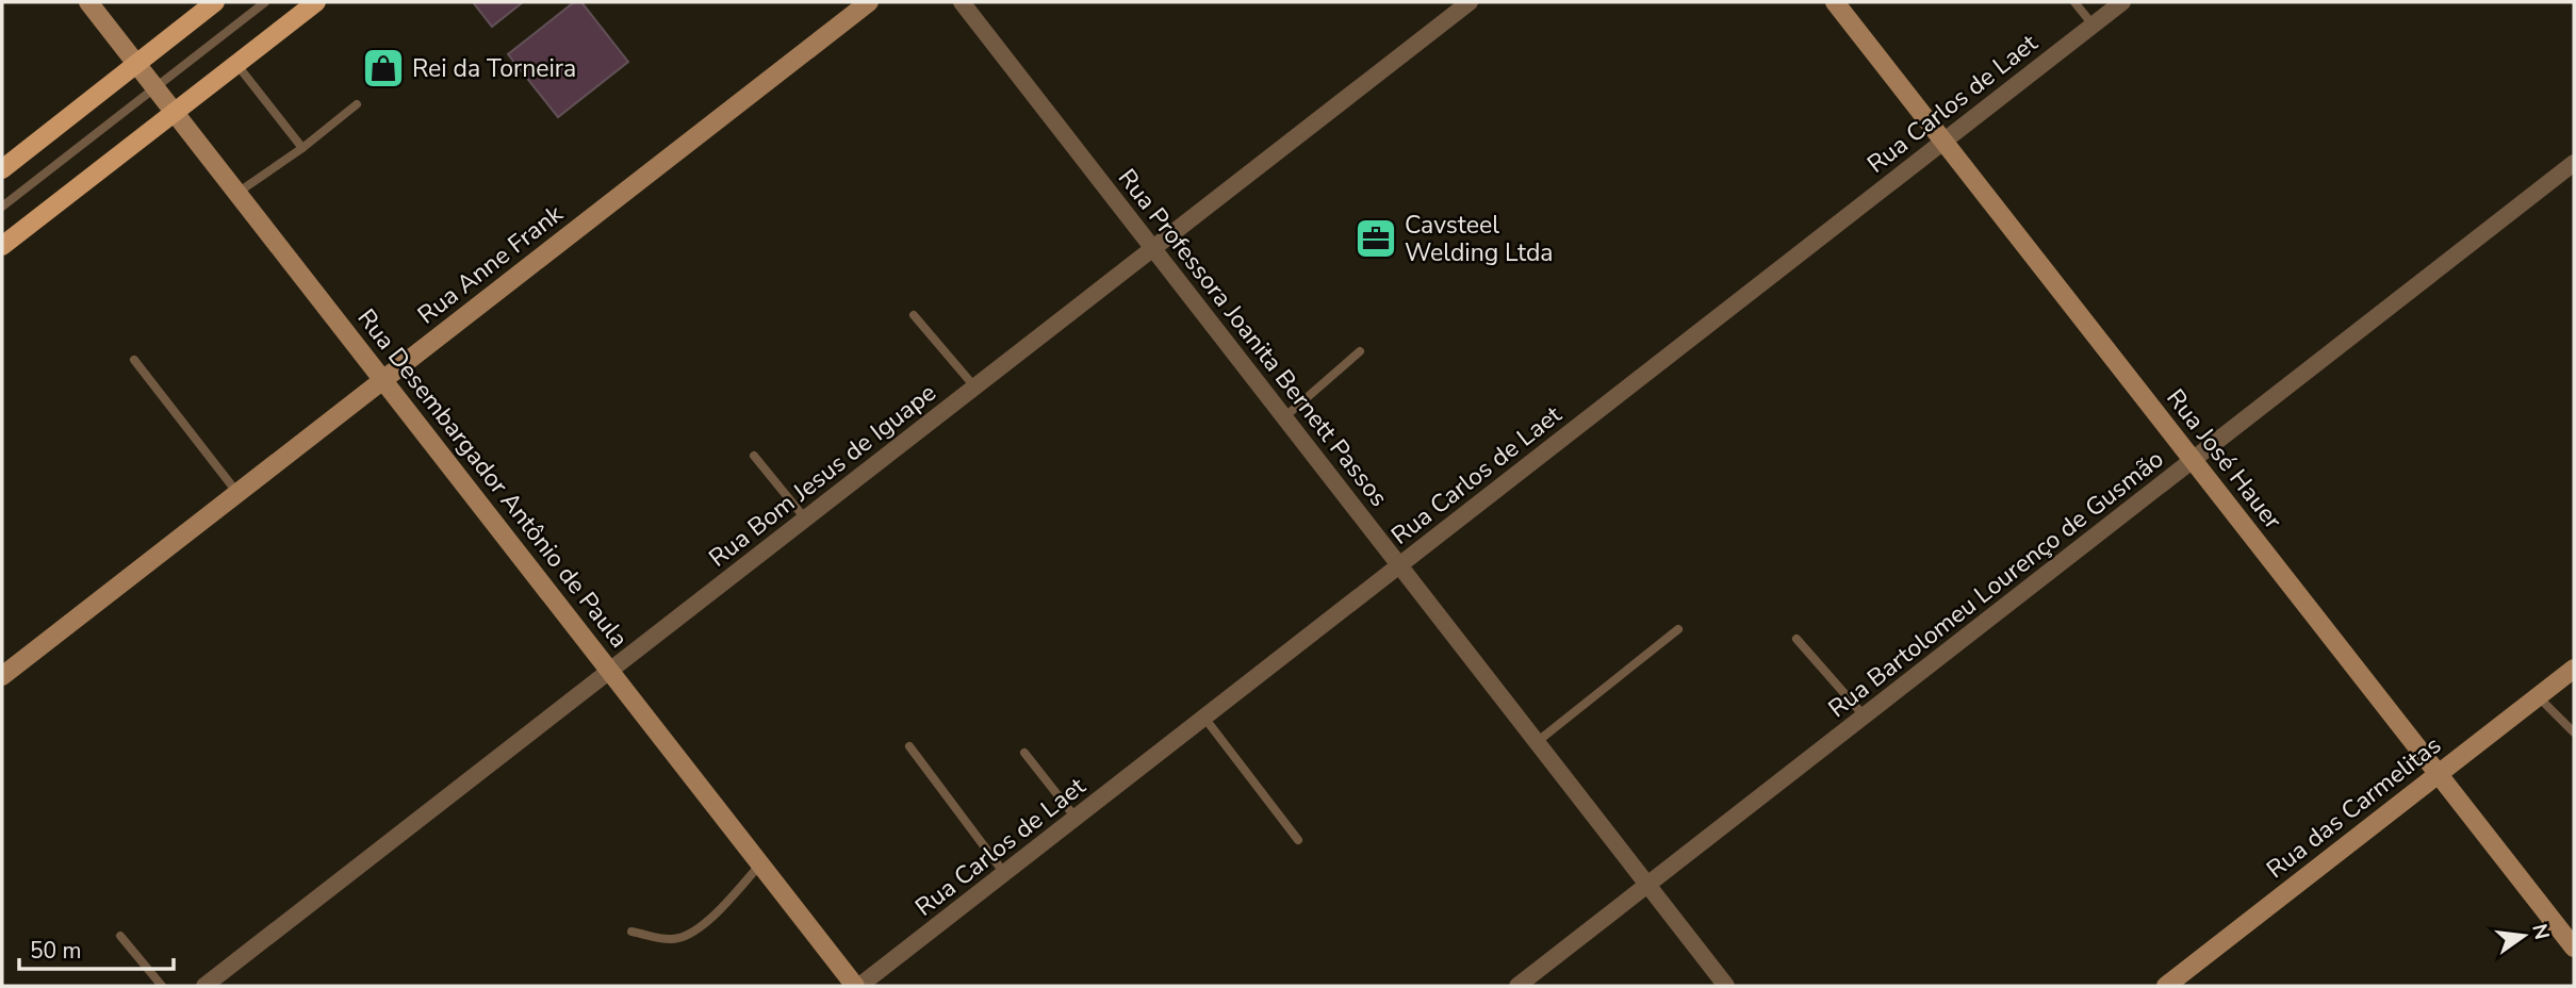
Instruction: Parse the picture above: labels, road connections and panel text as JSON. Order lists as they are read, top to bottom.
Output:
{
  "streets": {
    "main road": [
      "Rua Anne Frank",
      "Rua José Hauer",
      "Rua Desembargador Antônio de Paula",
      "Rua das Carmelitas"
    ],
    "street": [
      "Rua Carlos de Laet",
      "Rua Professora Joanita Bernett Passos",
      "Rua Bom Jesus de Iguape",
      "Rua Bartolomeu Lourenço de Gusmão"
    ]
  },
  "crossings": [
    ["Rua Carlos de Laet", "Rua Professora Joanita Bernett Passos"],
    ["Rua Carlos de Laet", "Rua José Hauer"],
    ["Rua Carlos de Laet", "Rua Desembargador Antônio de Paula"],
    ["Rua Anne Frank", "Rua Desembargador Antônio de Paula"],
    ["Rua Professora Joanita Bernett Passos", "Rua Bom Jesus de Iguape"],
    ["Rua Professora Joanita Bernett Passos", "Rua Bartolomeu Lourenço de Gusmão"],
    ["Rua José Hauer", "Rua Bartolomeu Lourenço de Gusmão"],
    ["Rua José Hauer", "Rua das Carmelitas"],
    ["Rua Bom Jesus de Iguape", "Rua Desembargador Antônio de Paula"]
  ],
  "places": {
    "shop": ["Rei da Torneira"],
    "office": ["Cavsteel Welding Ltda"]
  },
  "scale_bar": "50 m",
  "north": "right"
}
